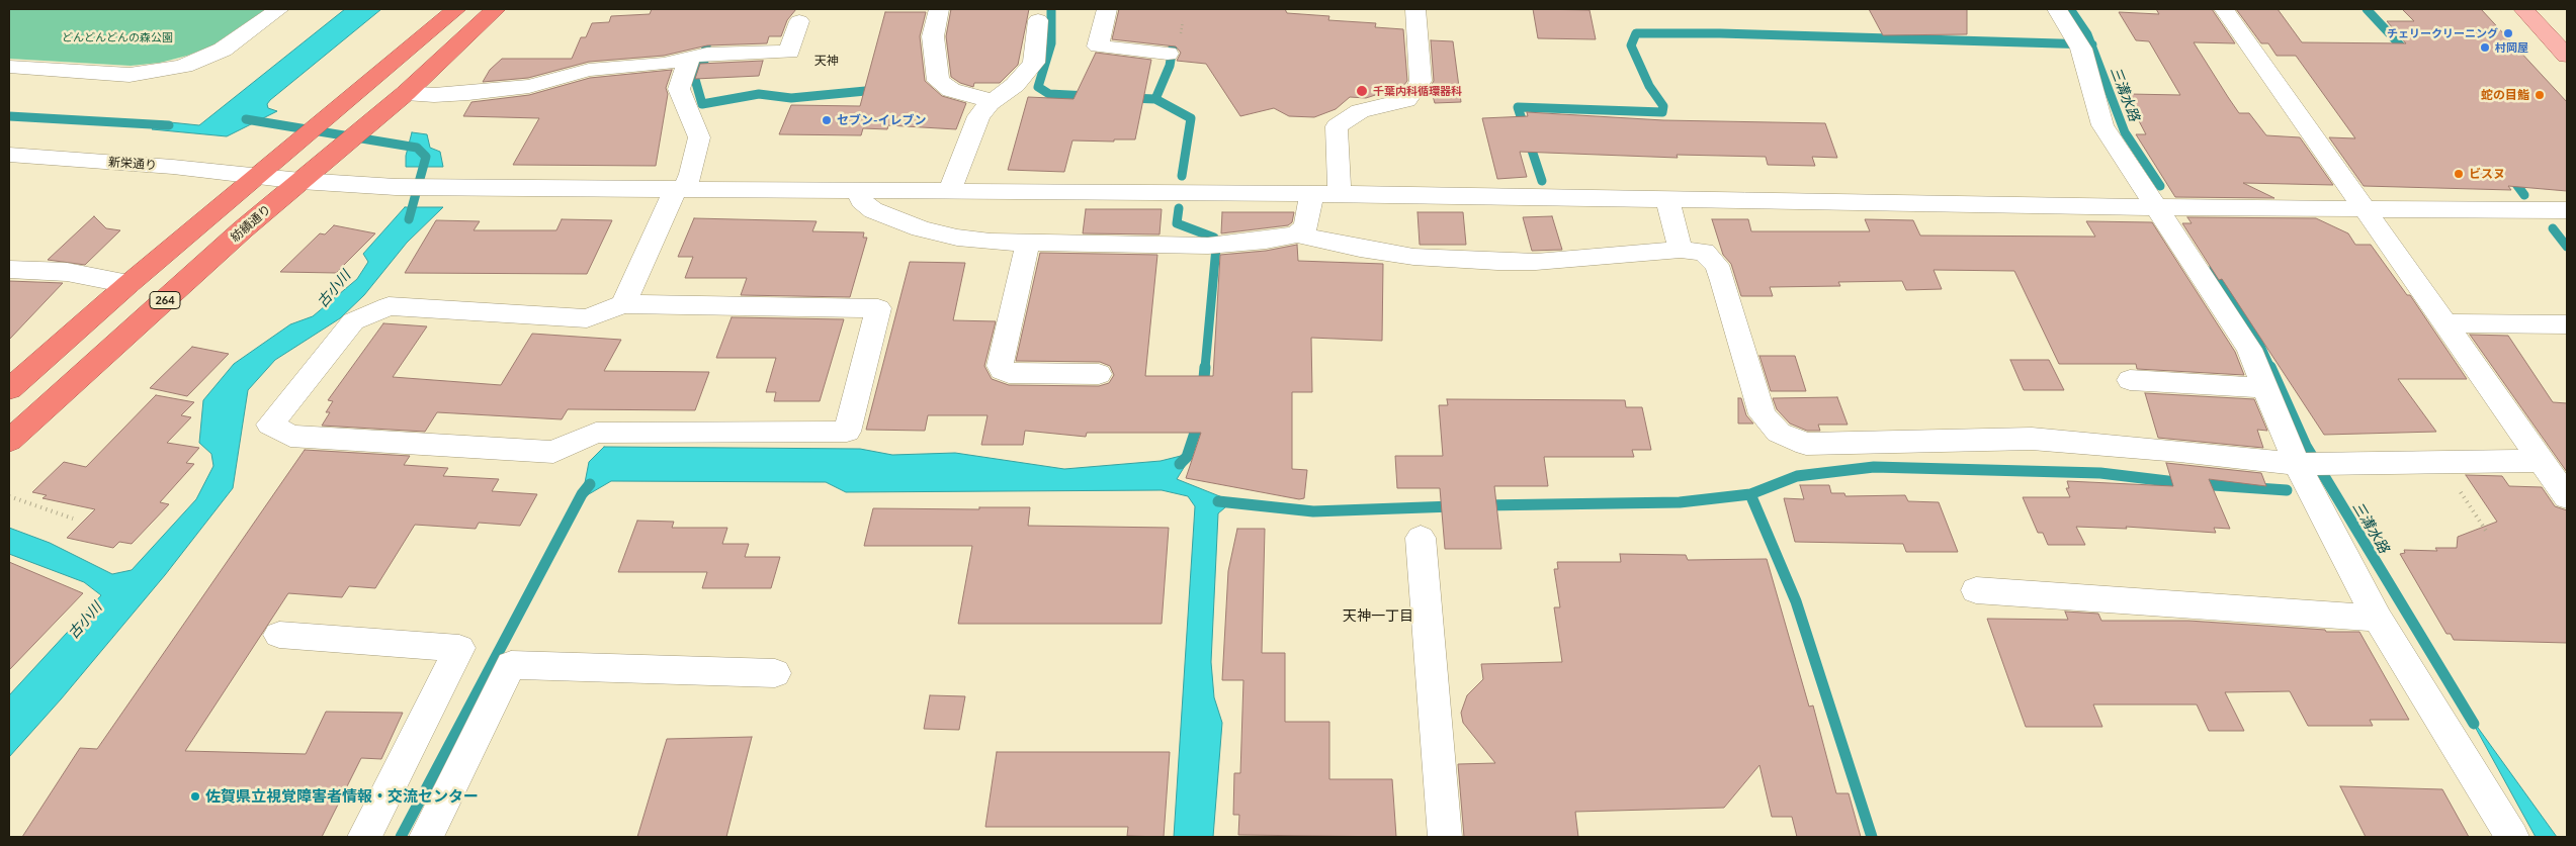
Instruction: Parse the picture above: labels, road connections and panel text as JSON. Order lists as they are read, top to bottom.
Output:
{
  "streets": {
    "highway": ["紡績通り", "264"],
    "street": ["新栄通り"]
  },
  "crossings": [
    ["新栄通り", "紡績通り"]
  ],
  "districts": ["天神", "天神一丁目"],
  "water": ["三溝水路", "古小川"],
  "parks": ["どんどんどんの森公園"],
  "places": [
    "チェリークリーニング",
    "村岡屋",
    "千葉内科循環器科",
    "蛇の目鮨",
    "セブン-イレブン",
    "ビスヌ",
    "佐賀県立視覚障害者情報・交流センター"
  ]
}
